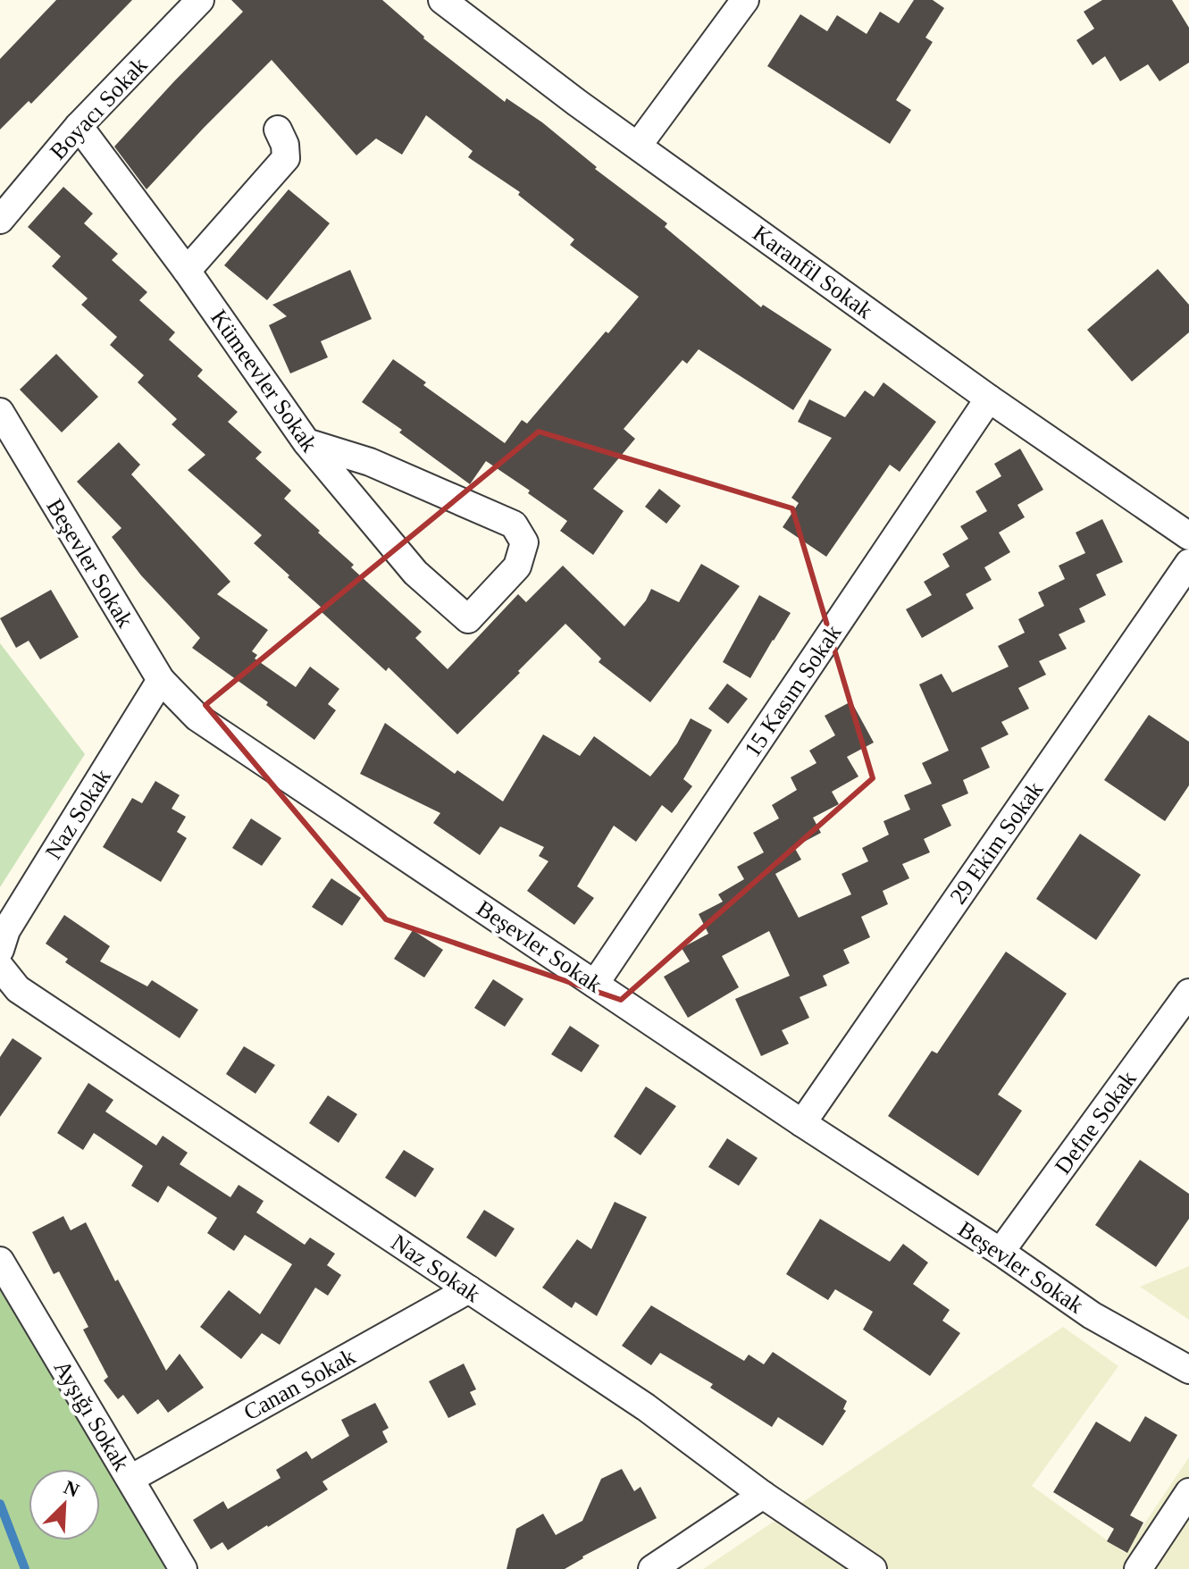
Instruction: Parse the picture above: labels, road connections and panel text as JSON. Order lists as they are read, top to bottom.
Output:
{
  "streets": {
    "street": [
      "Boyacı Sokak",
      "Karanfil Sokak",
      "Kümeevler Sokak",
      "Beşevler Sokak",
      "15 Kasım Sokak",
      "Naz Sokak",
      "29 Ekim Sokak",
      "Defne Sokak",
      "Canan Sokak",
      "Ayşığı Sokak"
    ]
  },
  "crossings": [
    ["Boyacı Sokak", "Kümeevler Sokak"],
    ["Karanfil Sokak", "15 Kasım Sokak"],
    ["Beşevler Sokak", "15 Kasım Sokak"],
    ["Beşevler Sokak", "Naz Sokak"],
    ["Beşevler Sokak", "29 Ekim Sokak"],
    ["Beşevler Sokak", "Defne Sokak"],
    ["Naz Sokak", "Canan Sokak"],
    ["Canan Sokak", "Ayşığı Sokak"]
  ],
  "north": "top right"
}
